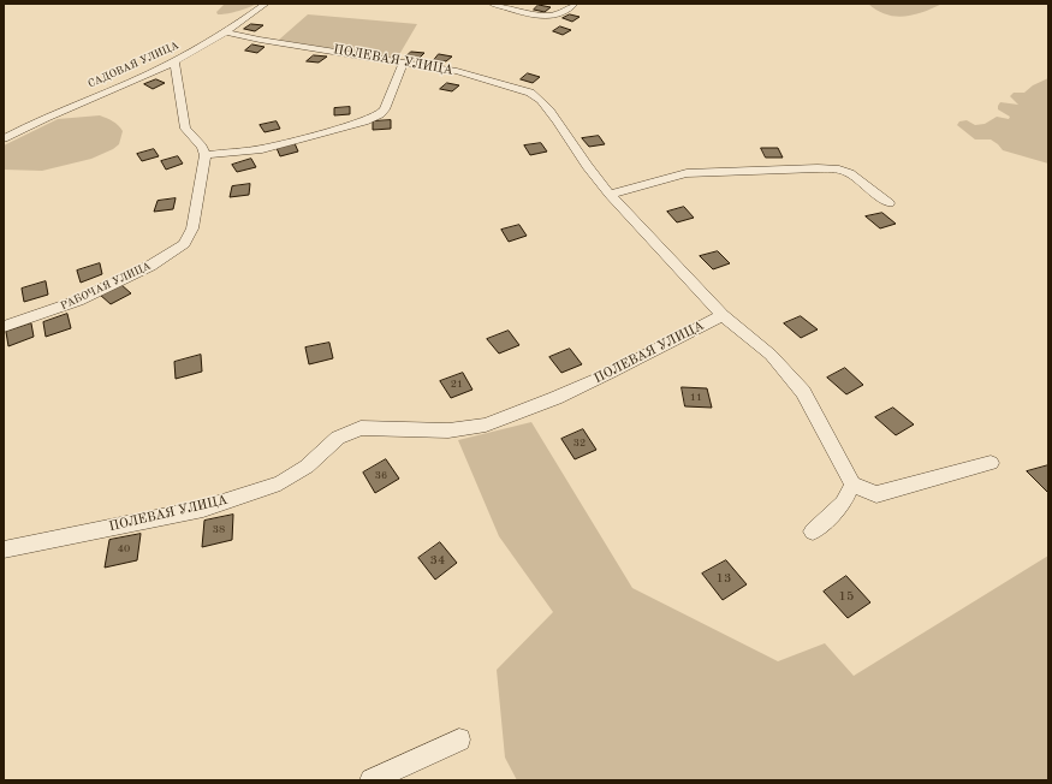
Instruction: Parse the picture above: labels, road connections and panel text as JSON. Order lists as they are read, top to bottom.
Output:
{
  "streets": {
    "street": ["ПОЛЕВАЯ УЛИЦА", "САДОВАЯ УЛИЦА", "РАБОЧАЯ УЛИЦА"]
  },
  "crossings": [
    ["ПОЛЕВАЯ УЛИЦА", "САДОВАЯ УЛИЦА"]
  ],
  "house_numbers": [
    "21",
    "11",
    "32",
    "36",
    "38",
    "40",
    "34",
    "13",
    "15"
  ]
}
